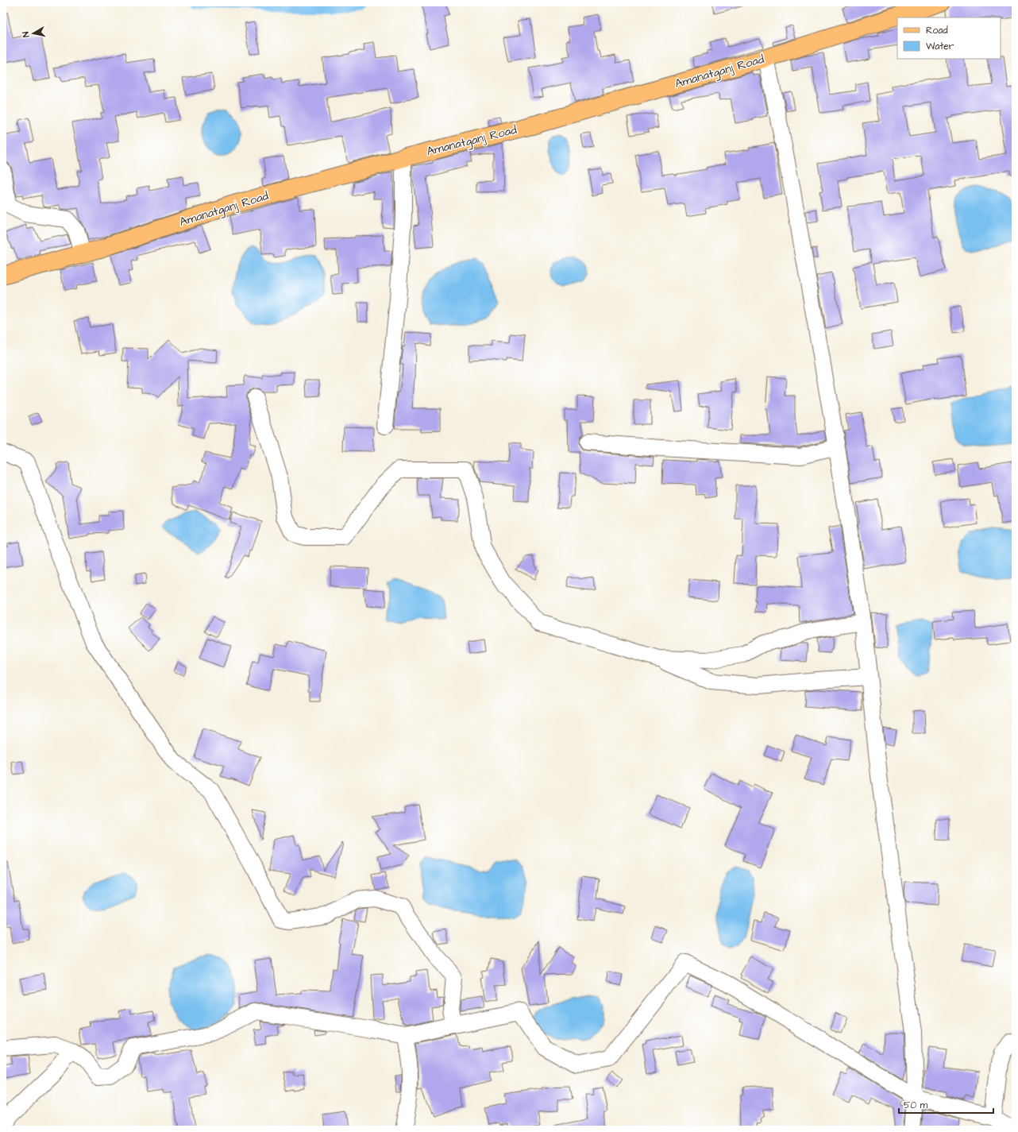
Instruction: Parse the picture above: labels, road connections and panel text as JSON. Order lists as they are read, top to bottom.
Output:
{
  "streets": {
    "main road": ["Amanatganj Road"]
  },
  "legend": ["Road", "Water"],
  "scale_bar": "50 m",
  "north": "left"
}
